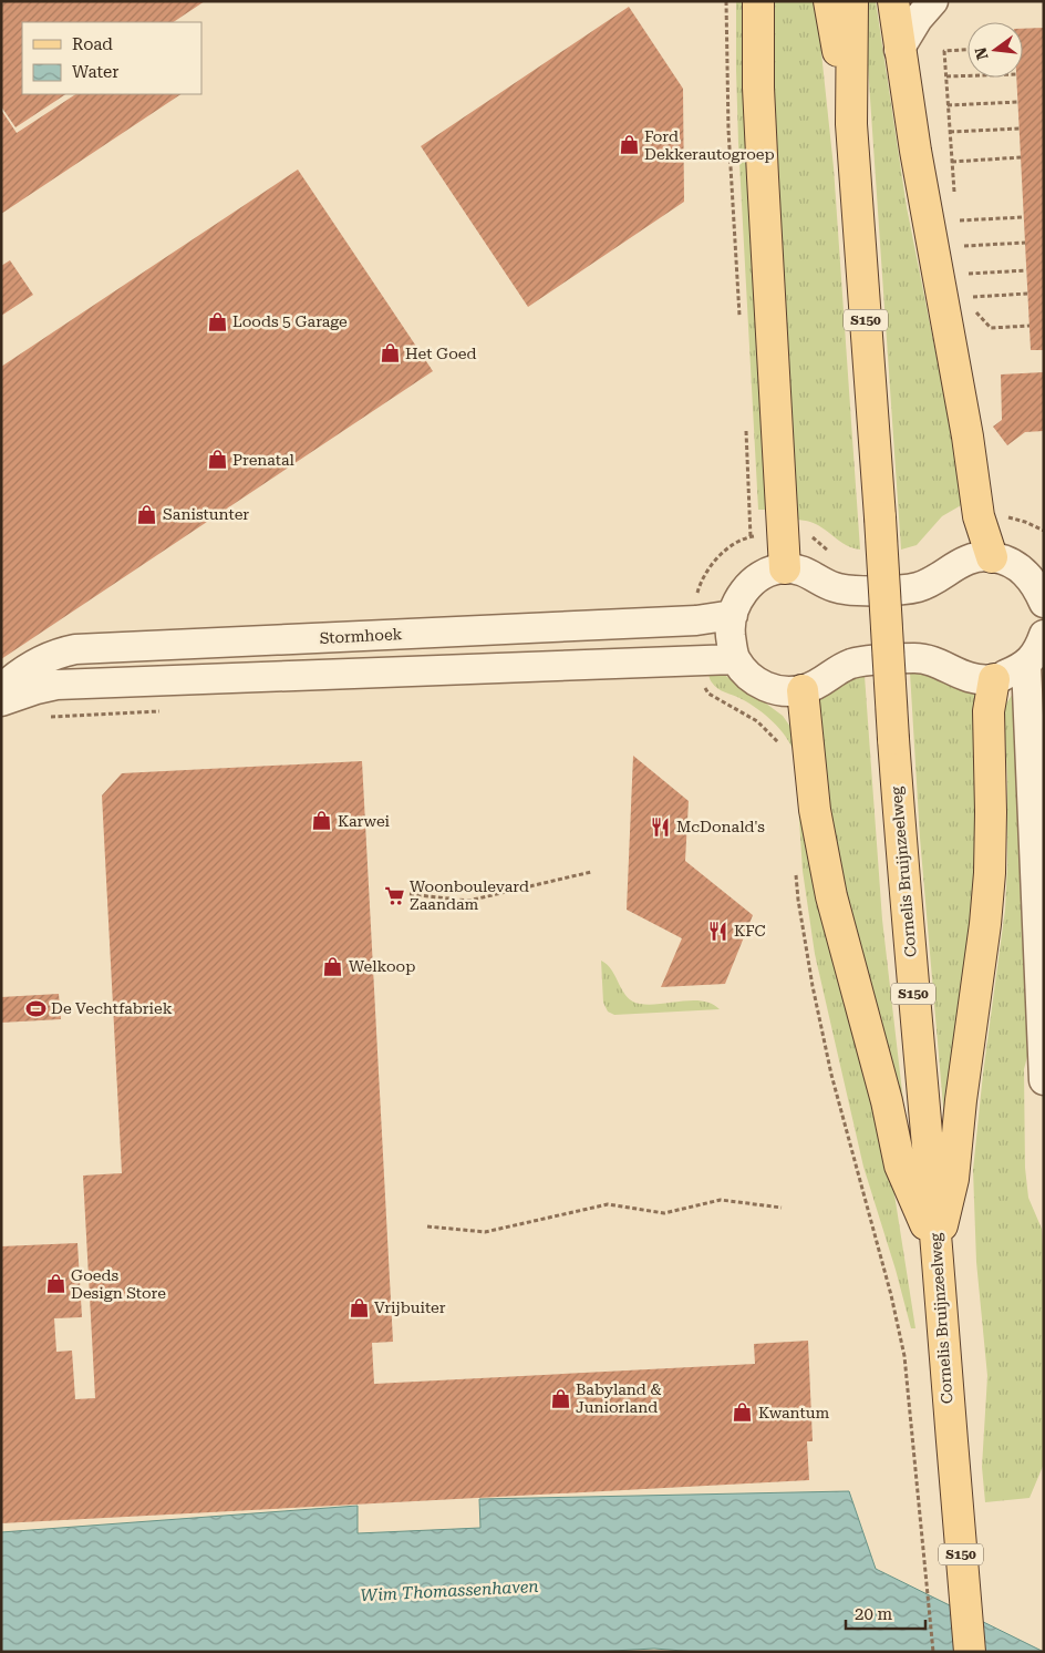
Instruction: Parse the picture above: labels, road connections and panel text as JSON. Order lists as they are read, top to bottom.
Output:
{
  "streets": {
    "main road": ["S150", "Cornelis Bruijnzeelweg"],
    "street": ["Stormhoek"]
  },
  "water": ["Wim Thomassenhaven"],
  "places": {
    "shop": [
      "Ford Dekkerautogroep",
      "Loods 5 Garage",
      "Het Goed",
      "Prenatal",
      "Sanistunter",
      "Karwei",
      "Welkoop",
      "Goeds Design Store",
      "Vrijbuiter",
      "Babyland & Juniorland",
      "Kwantum"
    ],
    "restaurant": ["McDonald's", "KFC"],
    "supermarket": ["Woonboulevard Zaandam"],
    "sports": ["De Vechtfabriek"]
  },
  "legend": ["Road", "Water"],
  "scale_bar": "20 m",
  "north": "left"
}
